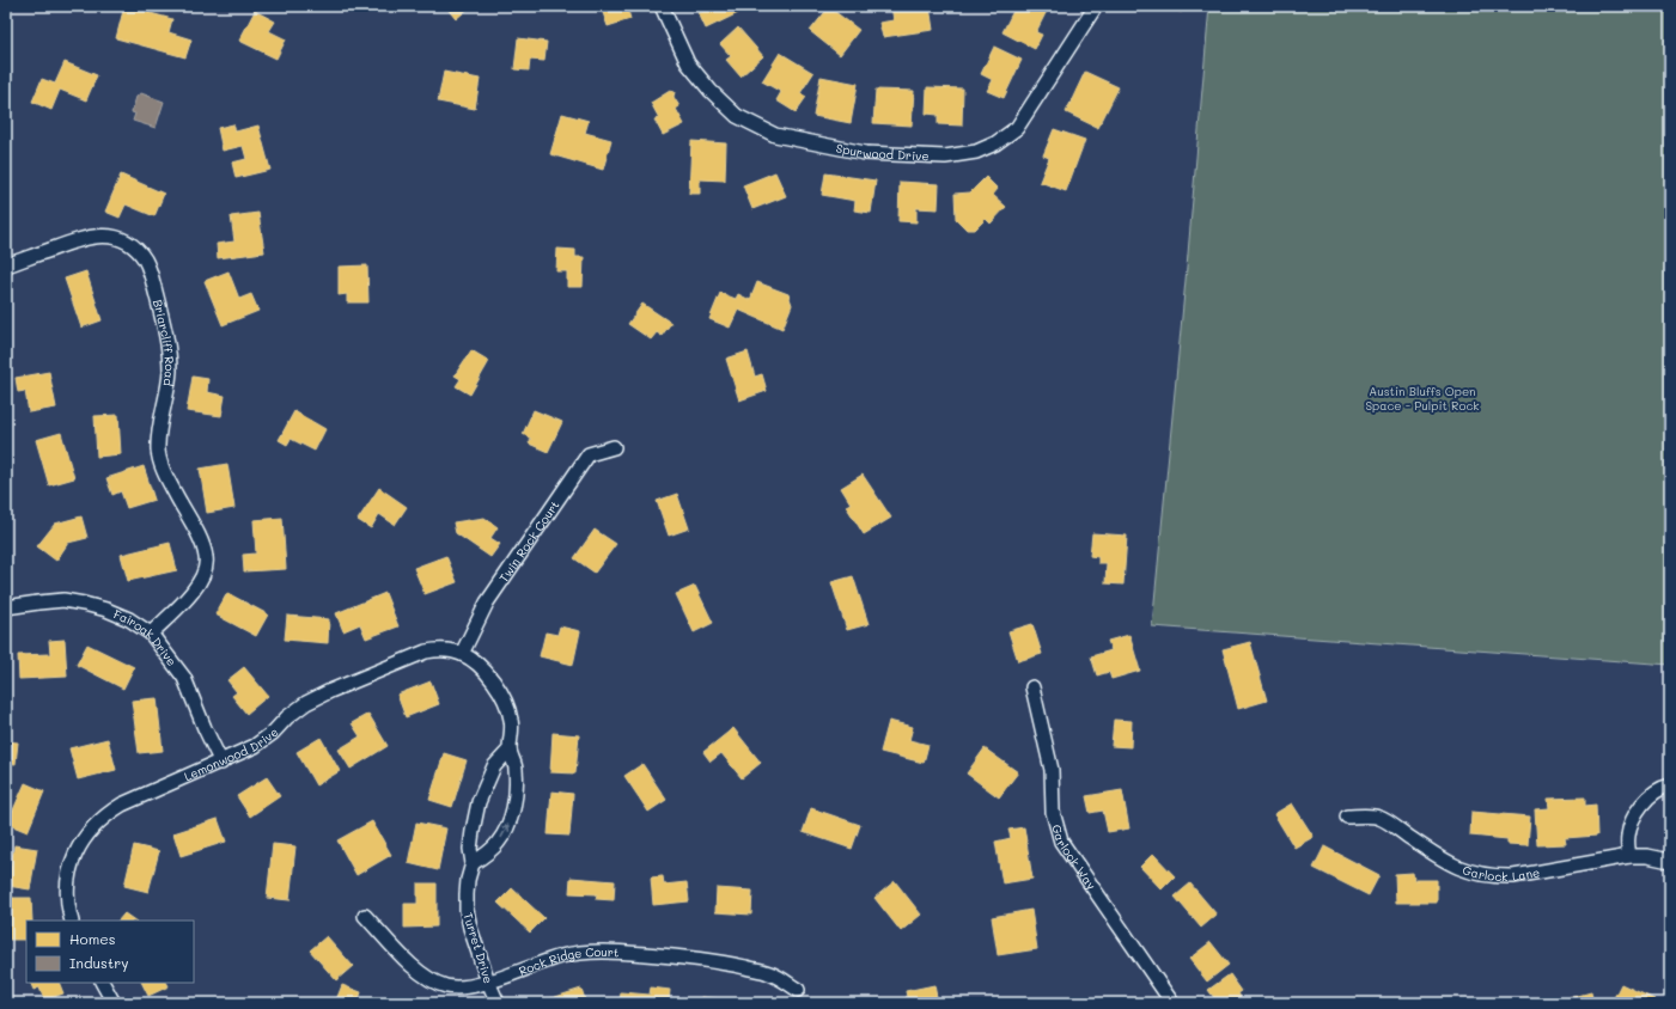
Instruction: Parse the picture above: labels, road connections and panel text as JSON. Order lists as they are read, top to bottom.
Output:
{
  "streets": {
    "street": [
      "Spurwood Drive",
      "Briarcliff Road",
      "Twin Rock Court",
      "Fairoak Drive",
      "Lemonwood Drive",
      "Garlock Way",
      "Garlock Lane",
      "Turret Drive",
      "Rock Ridge Court"
    ]
  },
  "crossings": [
    ["Briarcliff Road", "Fairoak Drive"],
    ["Twin Rock Court", "Lemonwood Drive"],
    ["Fairoak Drive", "Lemonwood Drive"],
    ["Turret Drive", "Rock Ridge Court"]
  ],
  "parks": ["Austin Bluffs Open Space - Pulpit Rock"],
  "legend": ["Homes", "Industry"]
}
